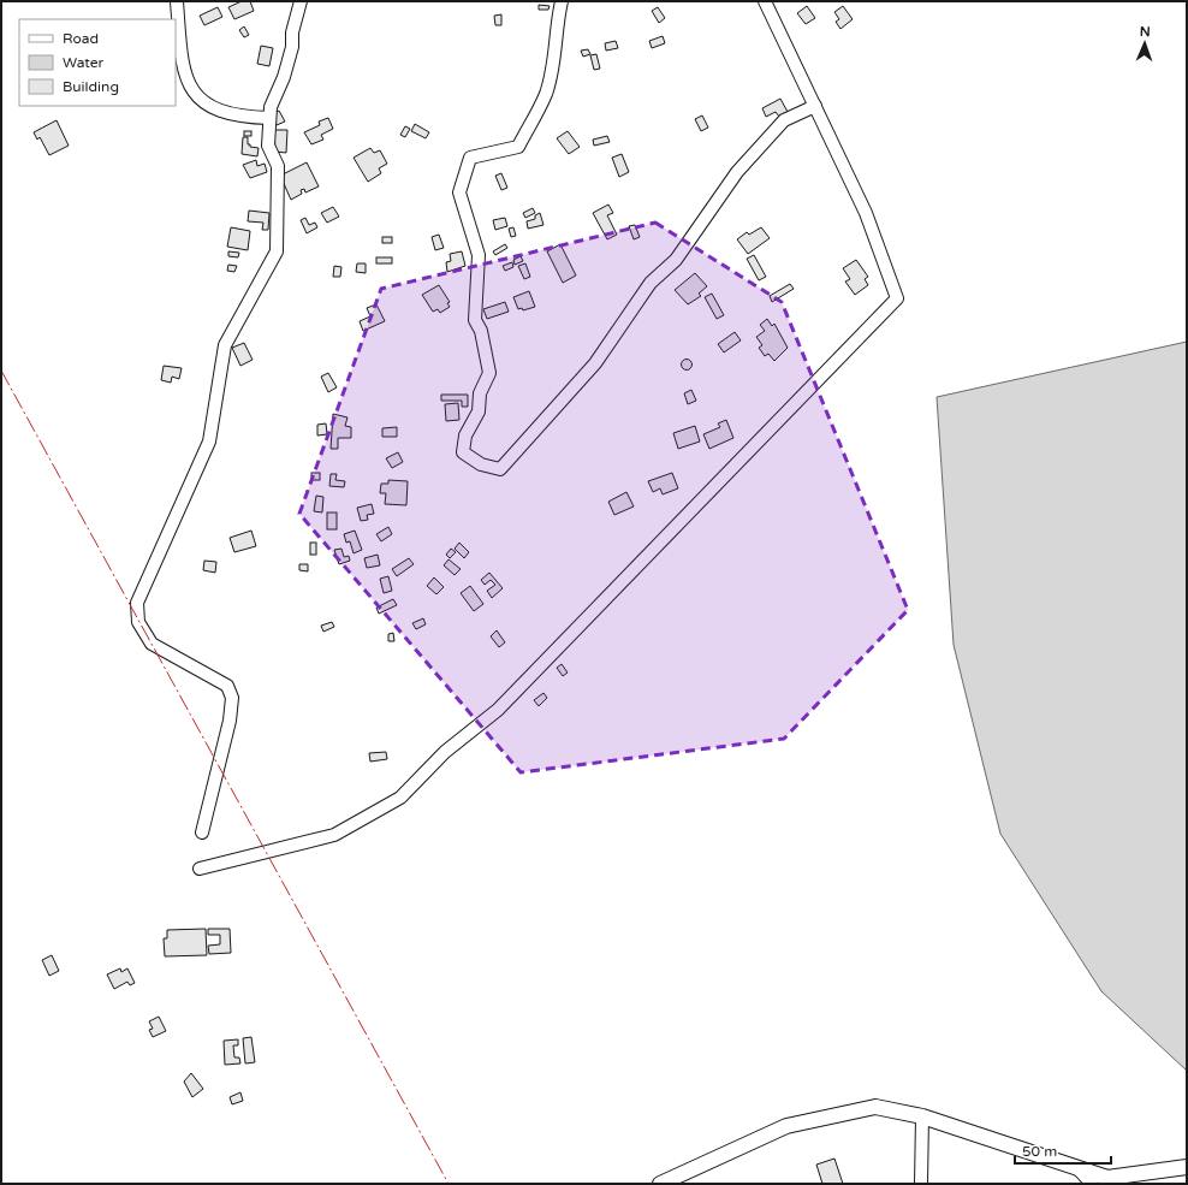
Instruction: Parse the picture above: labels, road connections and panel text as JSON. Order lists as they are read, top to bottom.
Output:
{
  "legend": ["Road", "Water", "Building"],
  "scale_bar": "50 m",
  "north": "top"
}
